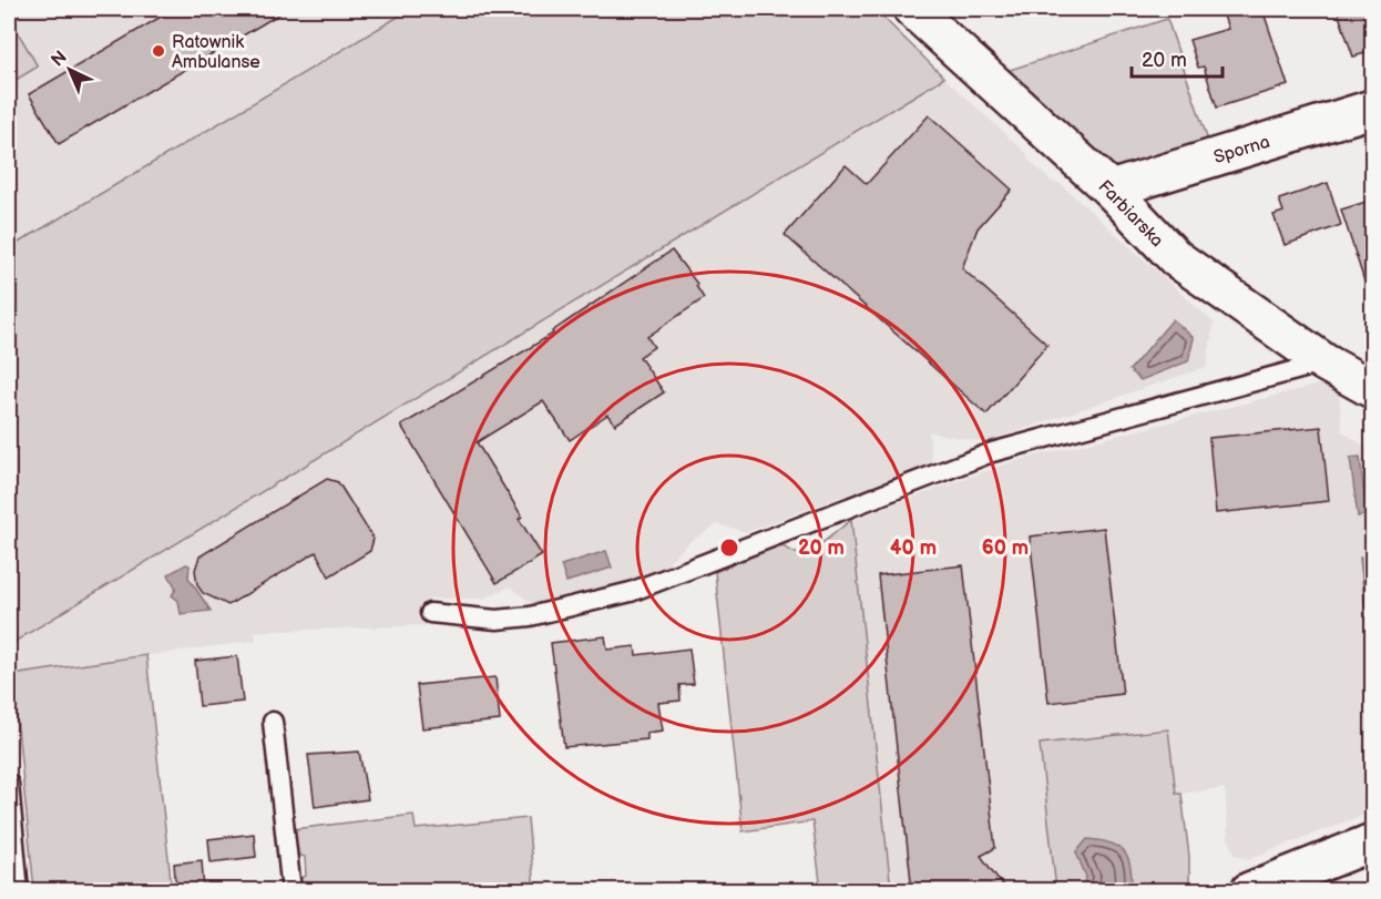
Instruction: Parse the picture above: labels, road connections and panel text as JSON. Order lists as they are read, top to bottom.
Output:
{
  "streets": {
    "street": ["Sporna", "Farbiarska"]
  },
  "crossings": [
    ["Sporna", "Farbiarska"]
  ],
  "places": ["Ratownik Ambulanse"],
  "scale_bar": "20 m",
  "north": "top left",
  "rings": ["20 m", "40 m", "60 m"]
}
